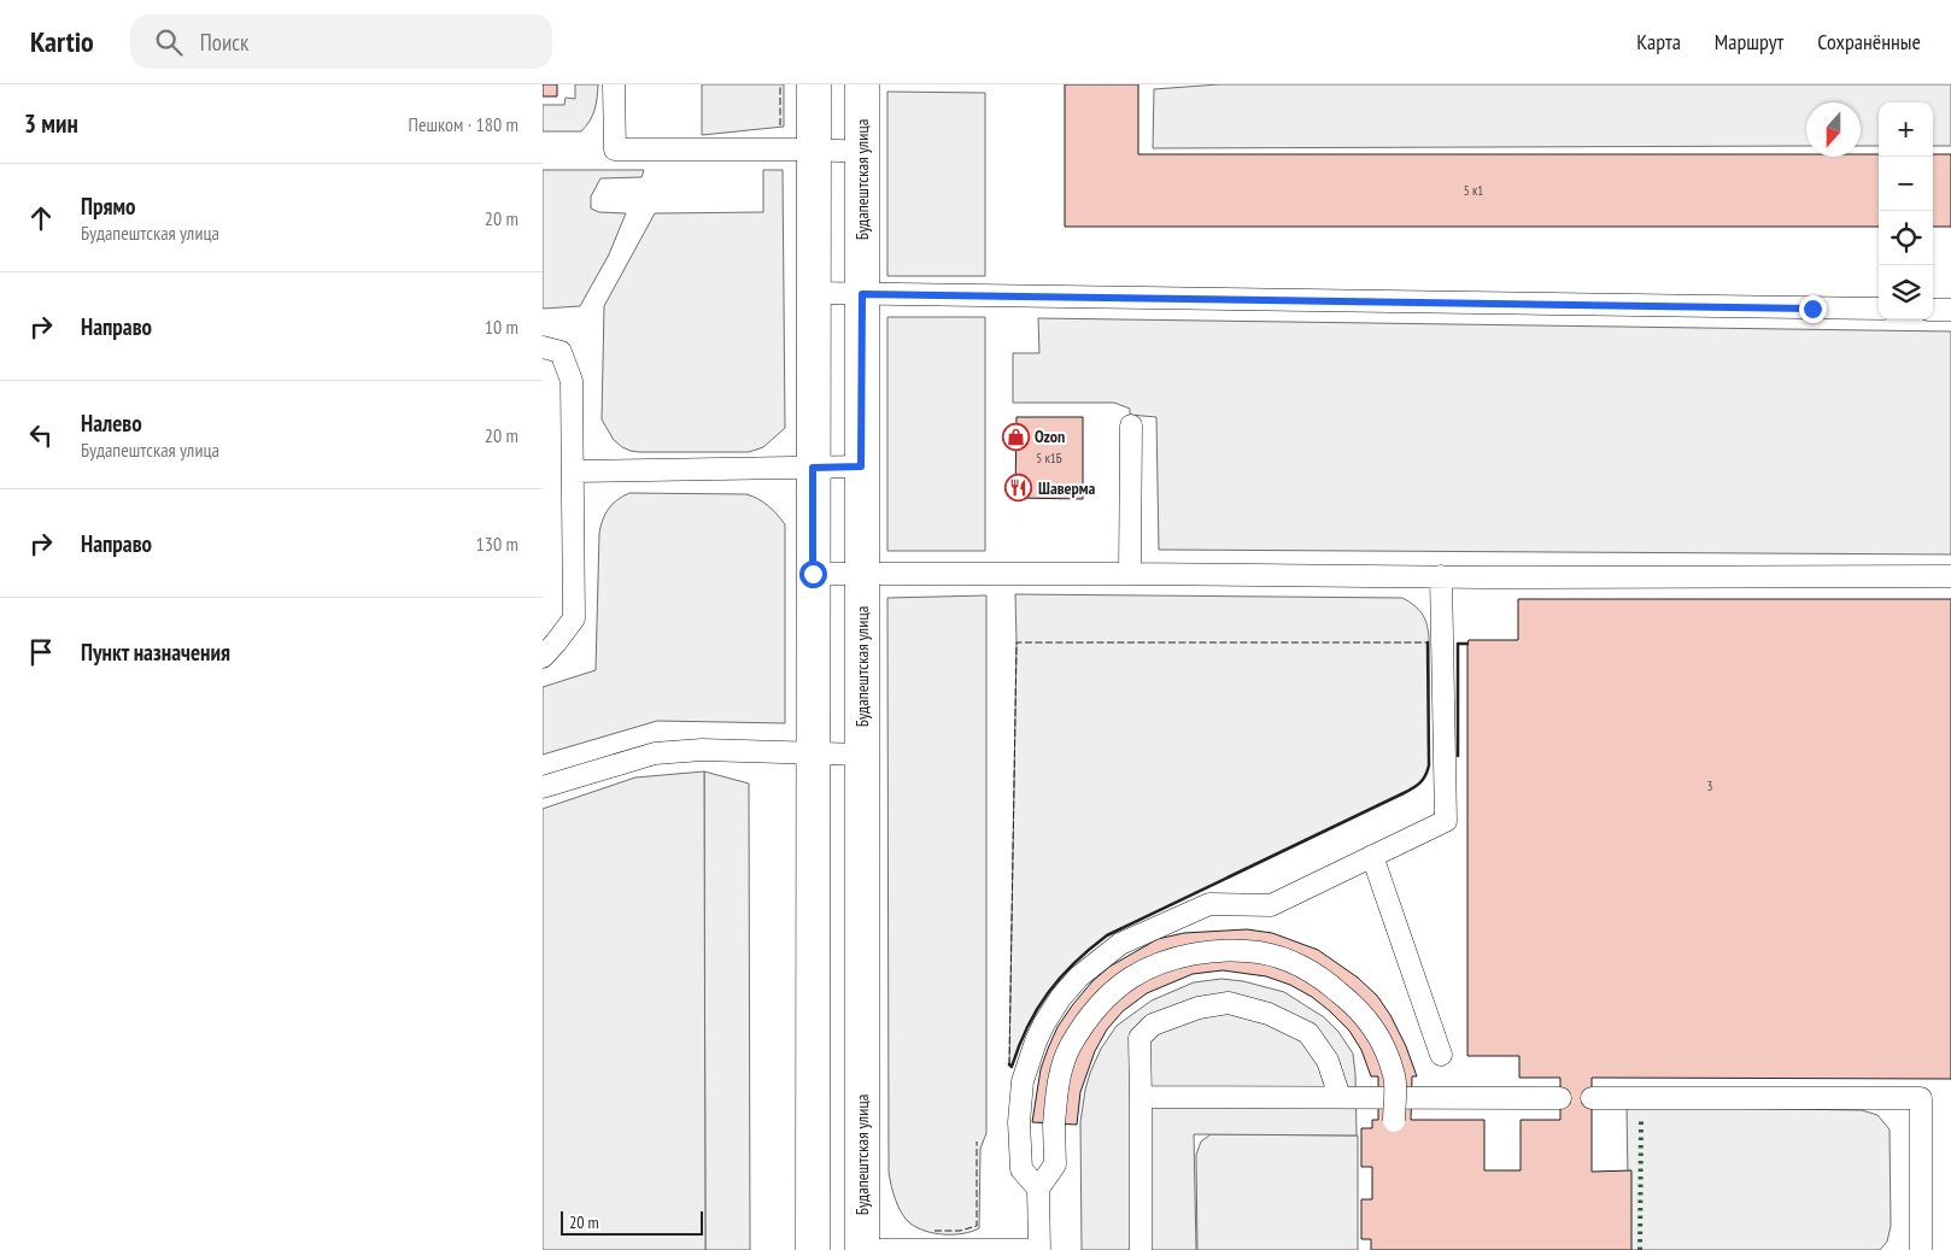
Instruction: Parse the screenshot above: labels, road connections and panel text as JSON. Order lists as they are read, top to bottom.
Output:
{
  "streets": {
    "street": ["Будапештская улица"]
  },
  "places": {
    "shop": ["Ozon"],
    "restaurant": ["Шаверма"]
  },
  "house_numbers": ["5 к1", "5 к1Б", "3"],
  "scale_bar": "20 m",
  "north": "bottom",
  "page": {
    "header": "Kartio",
    "search": "Поиск",
    "nav": ["Карта", "Маршрут", "Сохранённые"],
    "heading": ["3 мин", "Пешком · 180 m"],
    "map_buttons": ["+", "−"],
    "list": [
      ["Прямо", "Будапештская улица", "20 m"],
      ["Направо", "10 m"],
      ["Налево", "Будапештская улица", "20 m"],
      ["Направо", "130 m"],
      "Пункт назначения"
    ],
    "scale": "20 m"
  }
}
